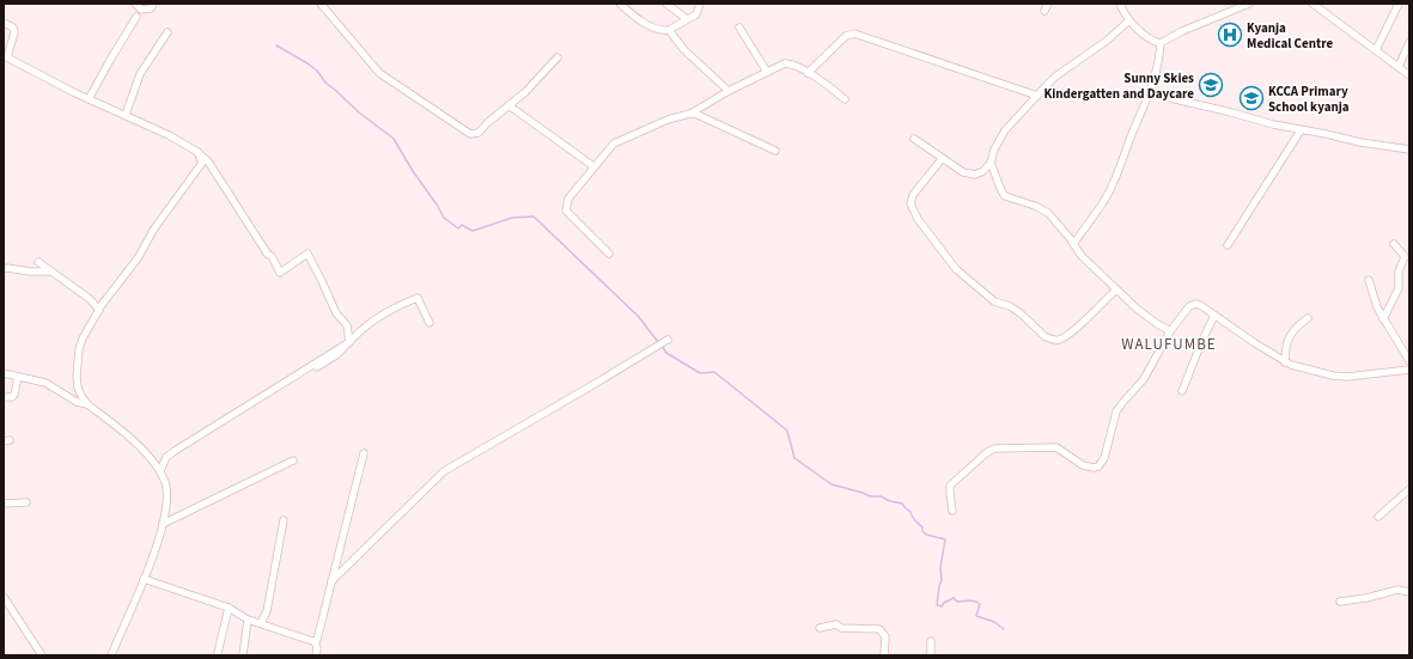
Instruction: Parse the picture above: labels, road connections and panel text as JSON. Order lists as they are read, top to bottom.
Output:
{
  "districts": ["WALUFUMBE"],
  "places": {
    "hospital": ["Kyanja Medical Centre"],
    "school or university": ["Sunny Skies Kindergatten and Daycare", "KCCA Primary School kyanja"]
  }
}
